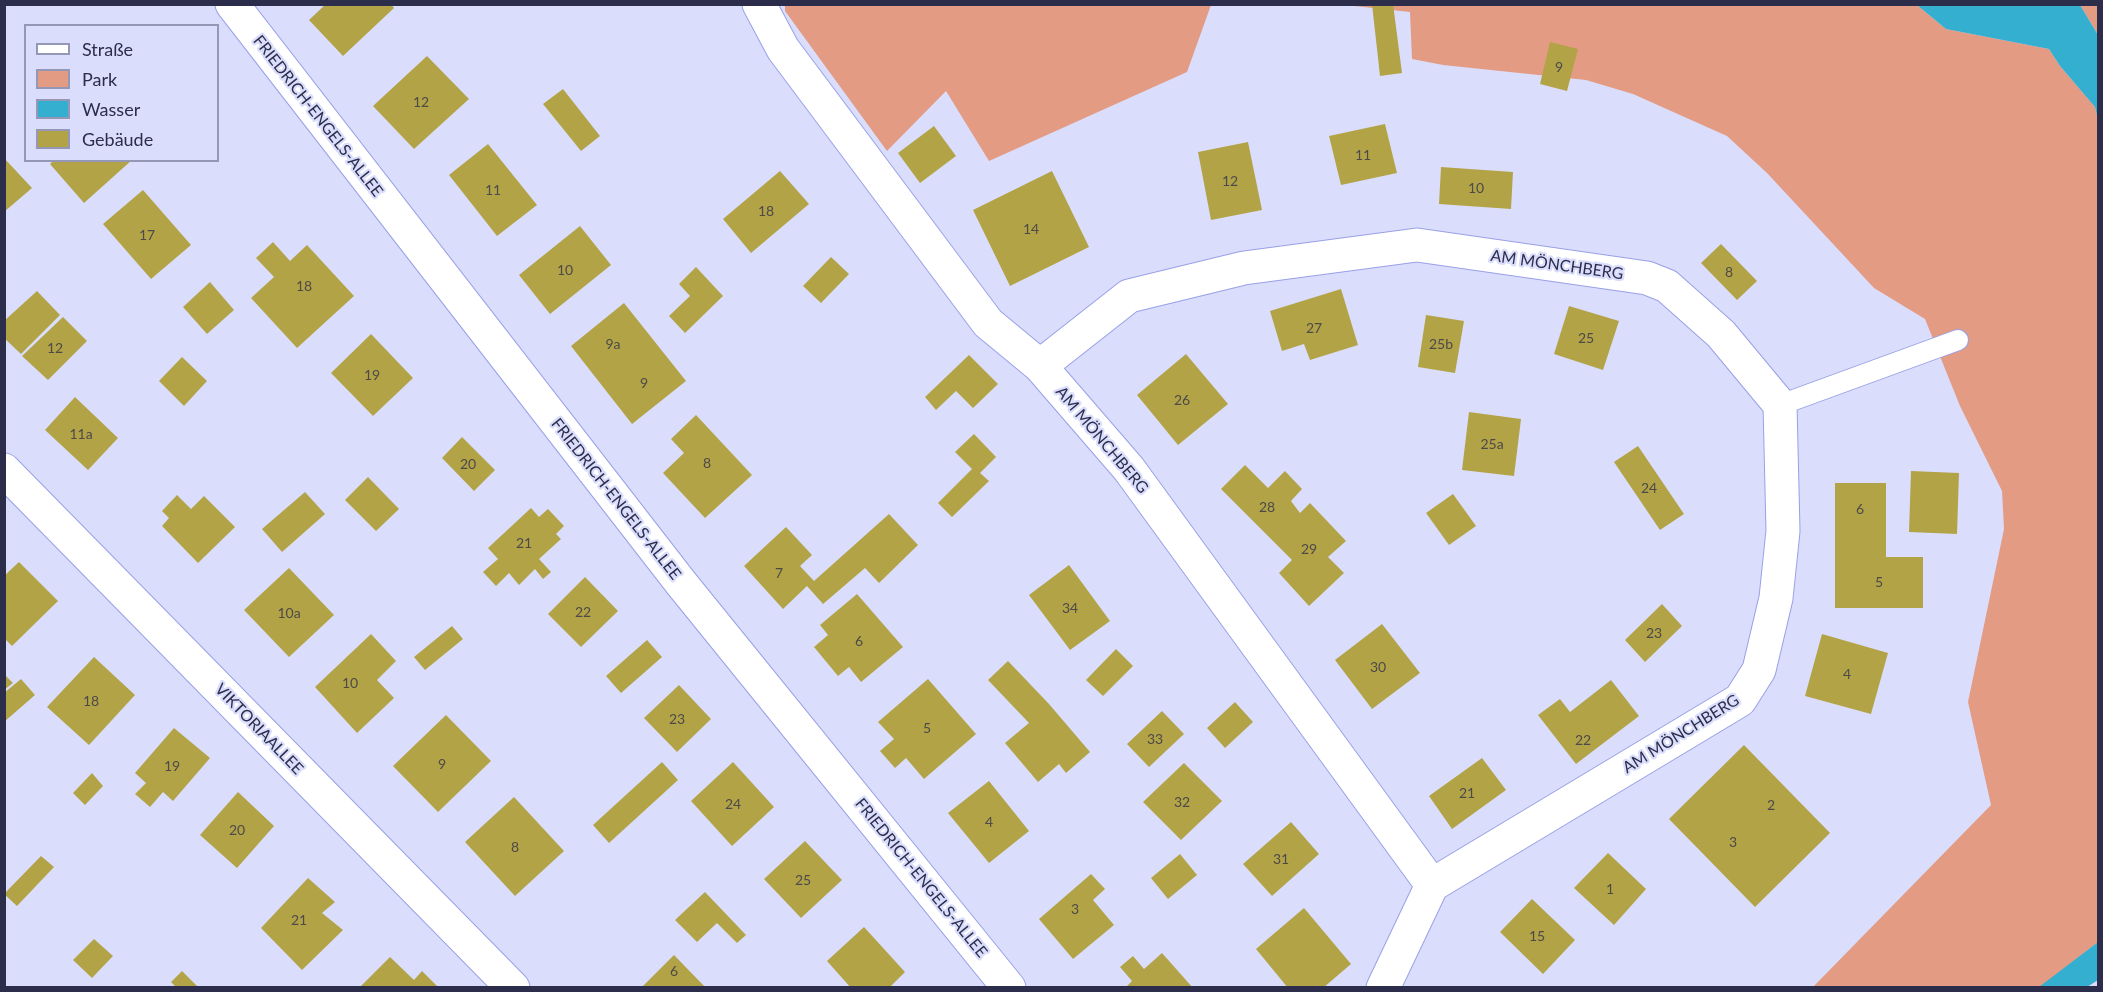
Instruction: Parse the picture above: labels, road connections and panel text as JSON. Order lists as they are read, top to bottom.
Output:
{
  "streets": {
    "street": ["FRIEDRICH-ENGELS-ALLEE", "AM MÖNCHBERG", "VIKTORIAALLEE"]
  },
  "house_numbers": [
    "9",
    "12",
    "11",
    "12",
    "10",
    "11",
    "18",
    "14",
    "17",
    "10",
    "8",
    "18",
    "27",
    "25",
    "9a",
    "25b",
    "12",
    "19",
    "9",
    "26",
    "11a",
    "25a",
    "8",
    "20",
    "24",
    "28",
    "6",
    "21",
    "29",
    "7",
    "5",
    "34",
    "22",
    "10a",
    "23",
    "6",
    "30",
    "4",
    "10",
    "18",
    "23",
    "5",
    "33",
    "22",
    "9",
    "19",
    "21",
    "32",
    "24",
    "2",
    "4",
    "20",
    "3",
    "8",
    "31",
    "25",
    "1",
    "3",
    "21",
    "15",
    "6"
  ],
  "legend": [
    "Straße",
    "Park",
    "Wasser",
    "Gebäude"
  ]
}
